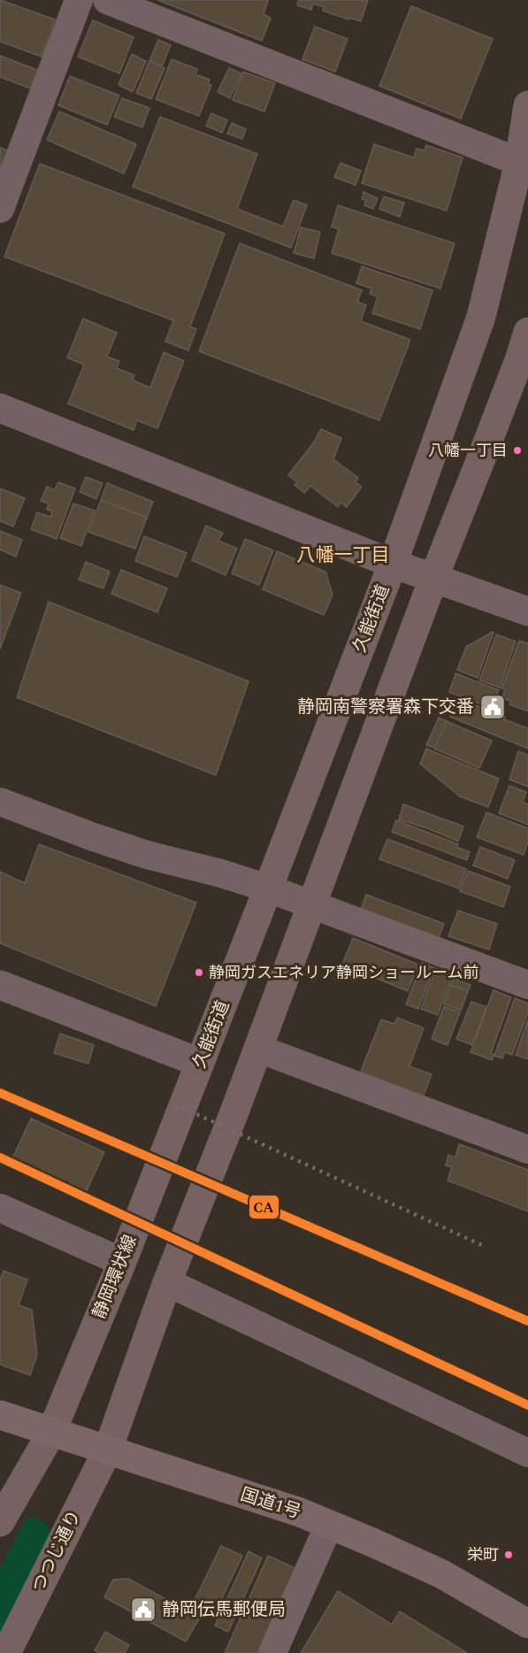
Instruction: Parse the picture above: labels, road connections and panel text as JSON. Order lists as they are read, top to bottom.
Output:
{
  "streets": {
    "highway": ["国道1号"],
    "main road": ["久能街道", "静岡環状線", "つつじ通り"]
  },
  "crossings": [
    ["久能街道", "静岡環状線"],
    ["静岡環状線", "国道1号"],
    ["国道1号", "つつじ通り"]
  ],
  "districts": ["八幡一丁目"],
  "places": {
    "other": ["八幡一丁目", "静岡ガスエネリア静岡ショールーム前", "栄町"],
    "public building": ["静岡南警察署森下交番", "静岡伝馬郵便局"]
  },
  "lines": ["transit line CA"]
}
